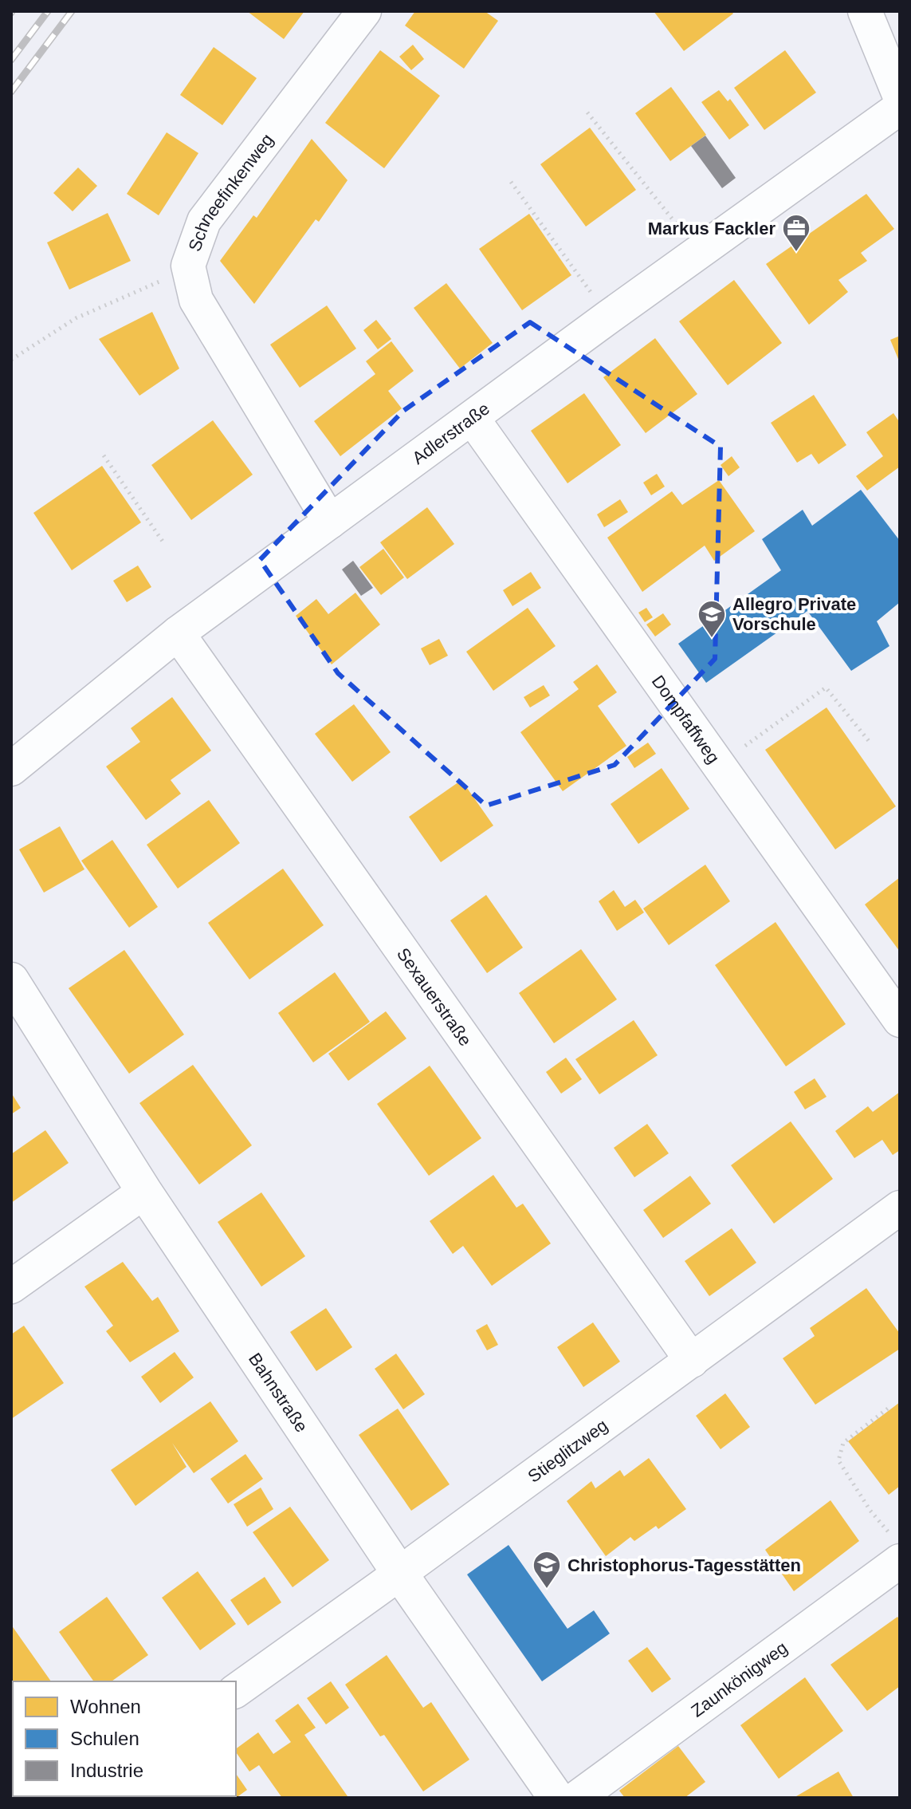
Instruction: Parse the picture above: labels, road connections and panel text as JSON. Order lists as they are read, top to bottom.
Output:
{
  "streets": {
    "street": [
      "Schneefinkenweg",
      "Adlerstraße",
      "Dompfaffweg",
      "Sexauerstraße",
      "Bahnstraße",
      "Stieglitzweg",
      "Zaunkönigweg"
    ]
  },
  "crossings": [
    ["Schneefinkenweg", "Adlerstraße"],
    ["Adlerstraße", "Dompfaffweg"],
    ["Adlerstraße", "Sexauerstraße"],
    ["Sexauerstraße", "Stieglitzweg"],
    ["Bahnstraße", "Stieglitzweg"]
  ],
  "places": {
    "office": ["Markus Fackler"],
    "school or university": ["Allegro Private Vorschule", "Christophorus-Tagesstätten"]
  },
  "legend": ["Wohnen", "Schulen", "Industrie"]
}
